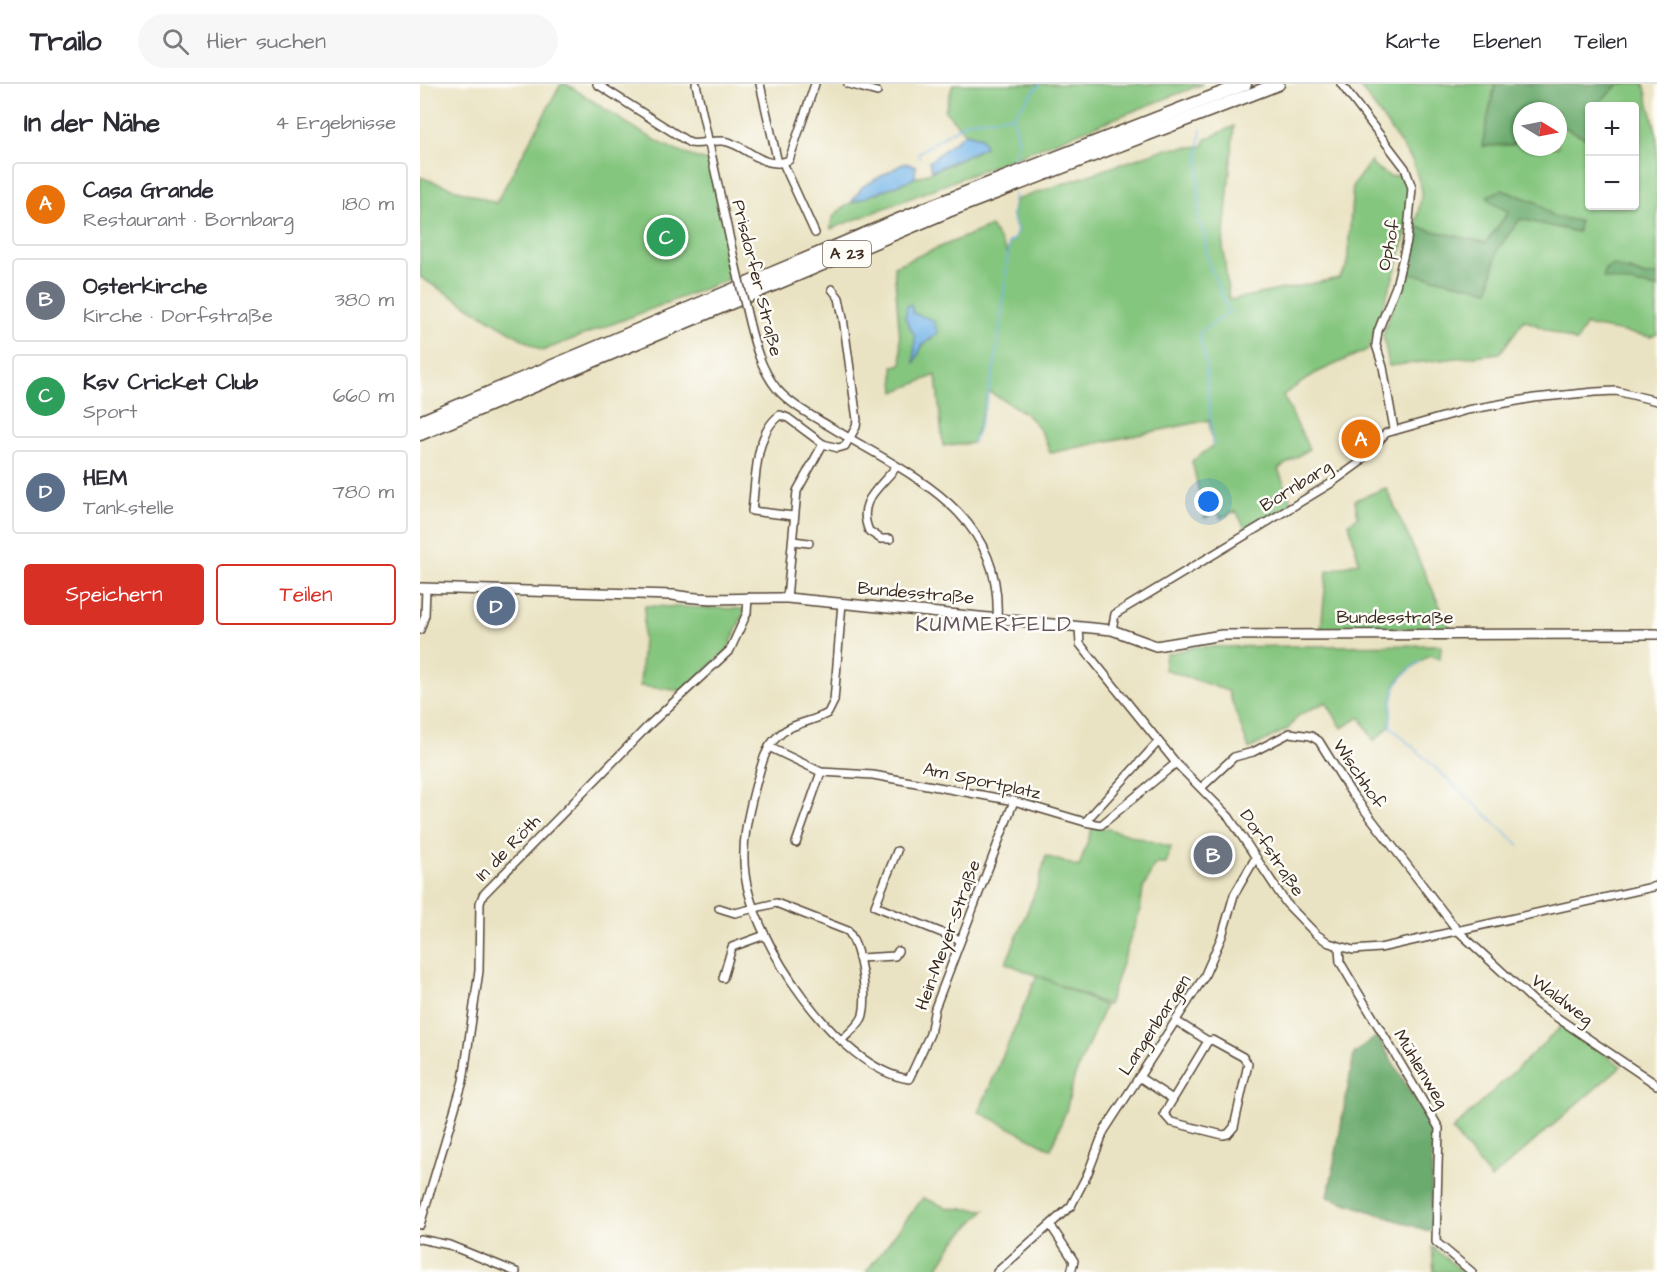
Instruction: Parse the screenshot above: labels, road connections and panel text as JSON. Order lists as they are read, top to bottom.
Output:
{
  "streets": {
    "highway": ["A 23"],
    "street": [
      "Ophof",
      "Prisdorfer Straße",
      "Bornbarg",
      "Bundesstraße",
      "Wischhof",
      "Am Sportplatz",
      "In de Röth",
      "Dorfstraße",
      "Hein-Meyer-Straße",
      "Waldweg",
      "Langenbargen",
      "Mühlenweg"
    ]
  },
  "crossings": [
    ["Ophof", "Bornbarg"],
    ["Prisdorfer Straße", "Bundesstraße"],
    ["Bornbarg", "Bundesstraße"],
    ["Bundesstraße", "In de Röth"],
    ["Bundesstraße", "Dorfstraße"],
    ["Wischhof", "Dorfstraße"],
    ["Wischhof", "Waldweg"],
    ["Am Sportplatz", "Hein-Meyer-Straße"],
    ["Dorfstraße", "Langenbargen"],
    ["Dorfstraße", "Mühlenweg"]
  ],
  "districts": ["KUMMERFELD"],
  "north": "right",
  "page": {
    "header": "Trailo",
    "search": "Hier suchen",
    "nav": ["Karte", "Ebenen", "Teilen"],
    "heading": ["In der Nähe", "4 Ergebnisse"],
    "map_buttons": ["+", "−"],
    "list": [
      {
        "mark": "A",
        "name": "Casa Grande",
        "note": "Restaurant · Bornbarg",
        "value": "180 m"
      },
      {
        "mark": "B",
        "name": "Osterkirche",
        "note": "Kirche · Dorfstraße",
        "value": "380 m"
      },
      {
        "mark": "C",
        "name": "Ksv Cricket Club",
        "note": "Sport",
        "value": "660 m"
      },
      {
        "mark": "D",
        "name": "HEM",
        "note": "Tankstelle",
        "value": "780 m"
      }
    ],
    "pins": [
      "C",
      "A",
      "D",
      "B"
    ],
    "buttons": ["Speichern", "Teilen"]
  }
}
